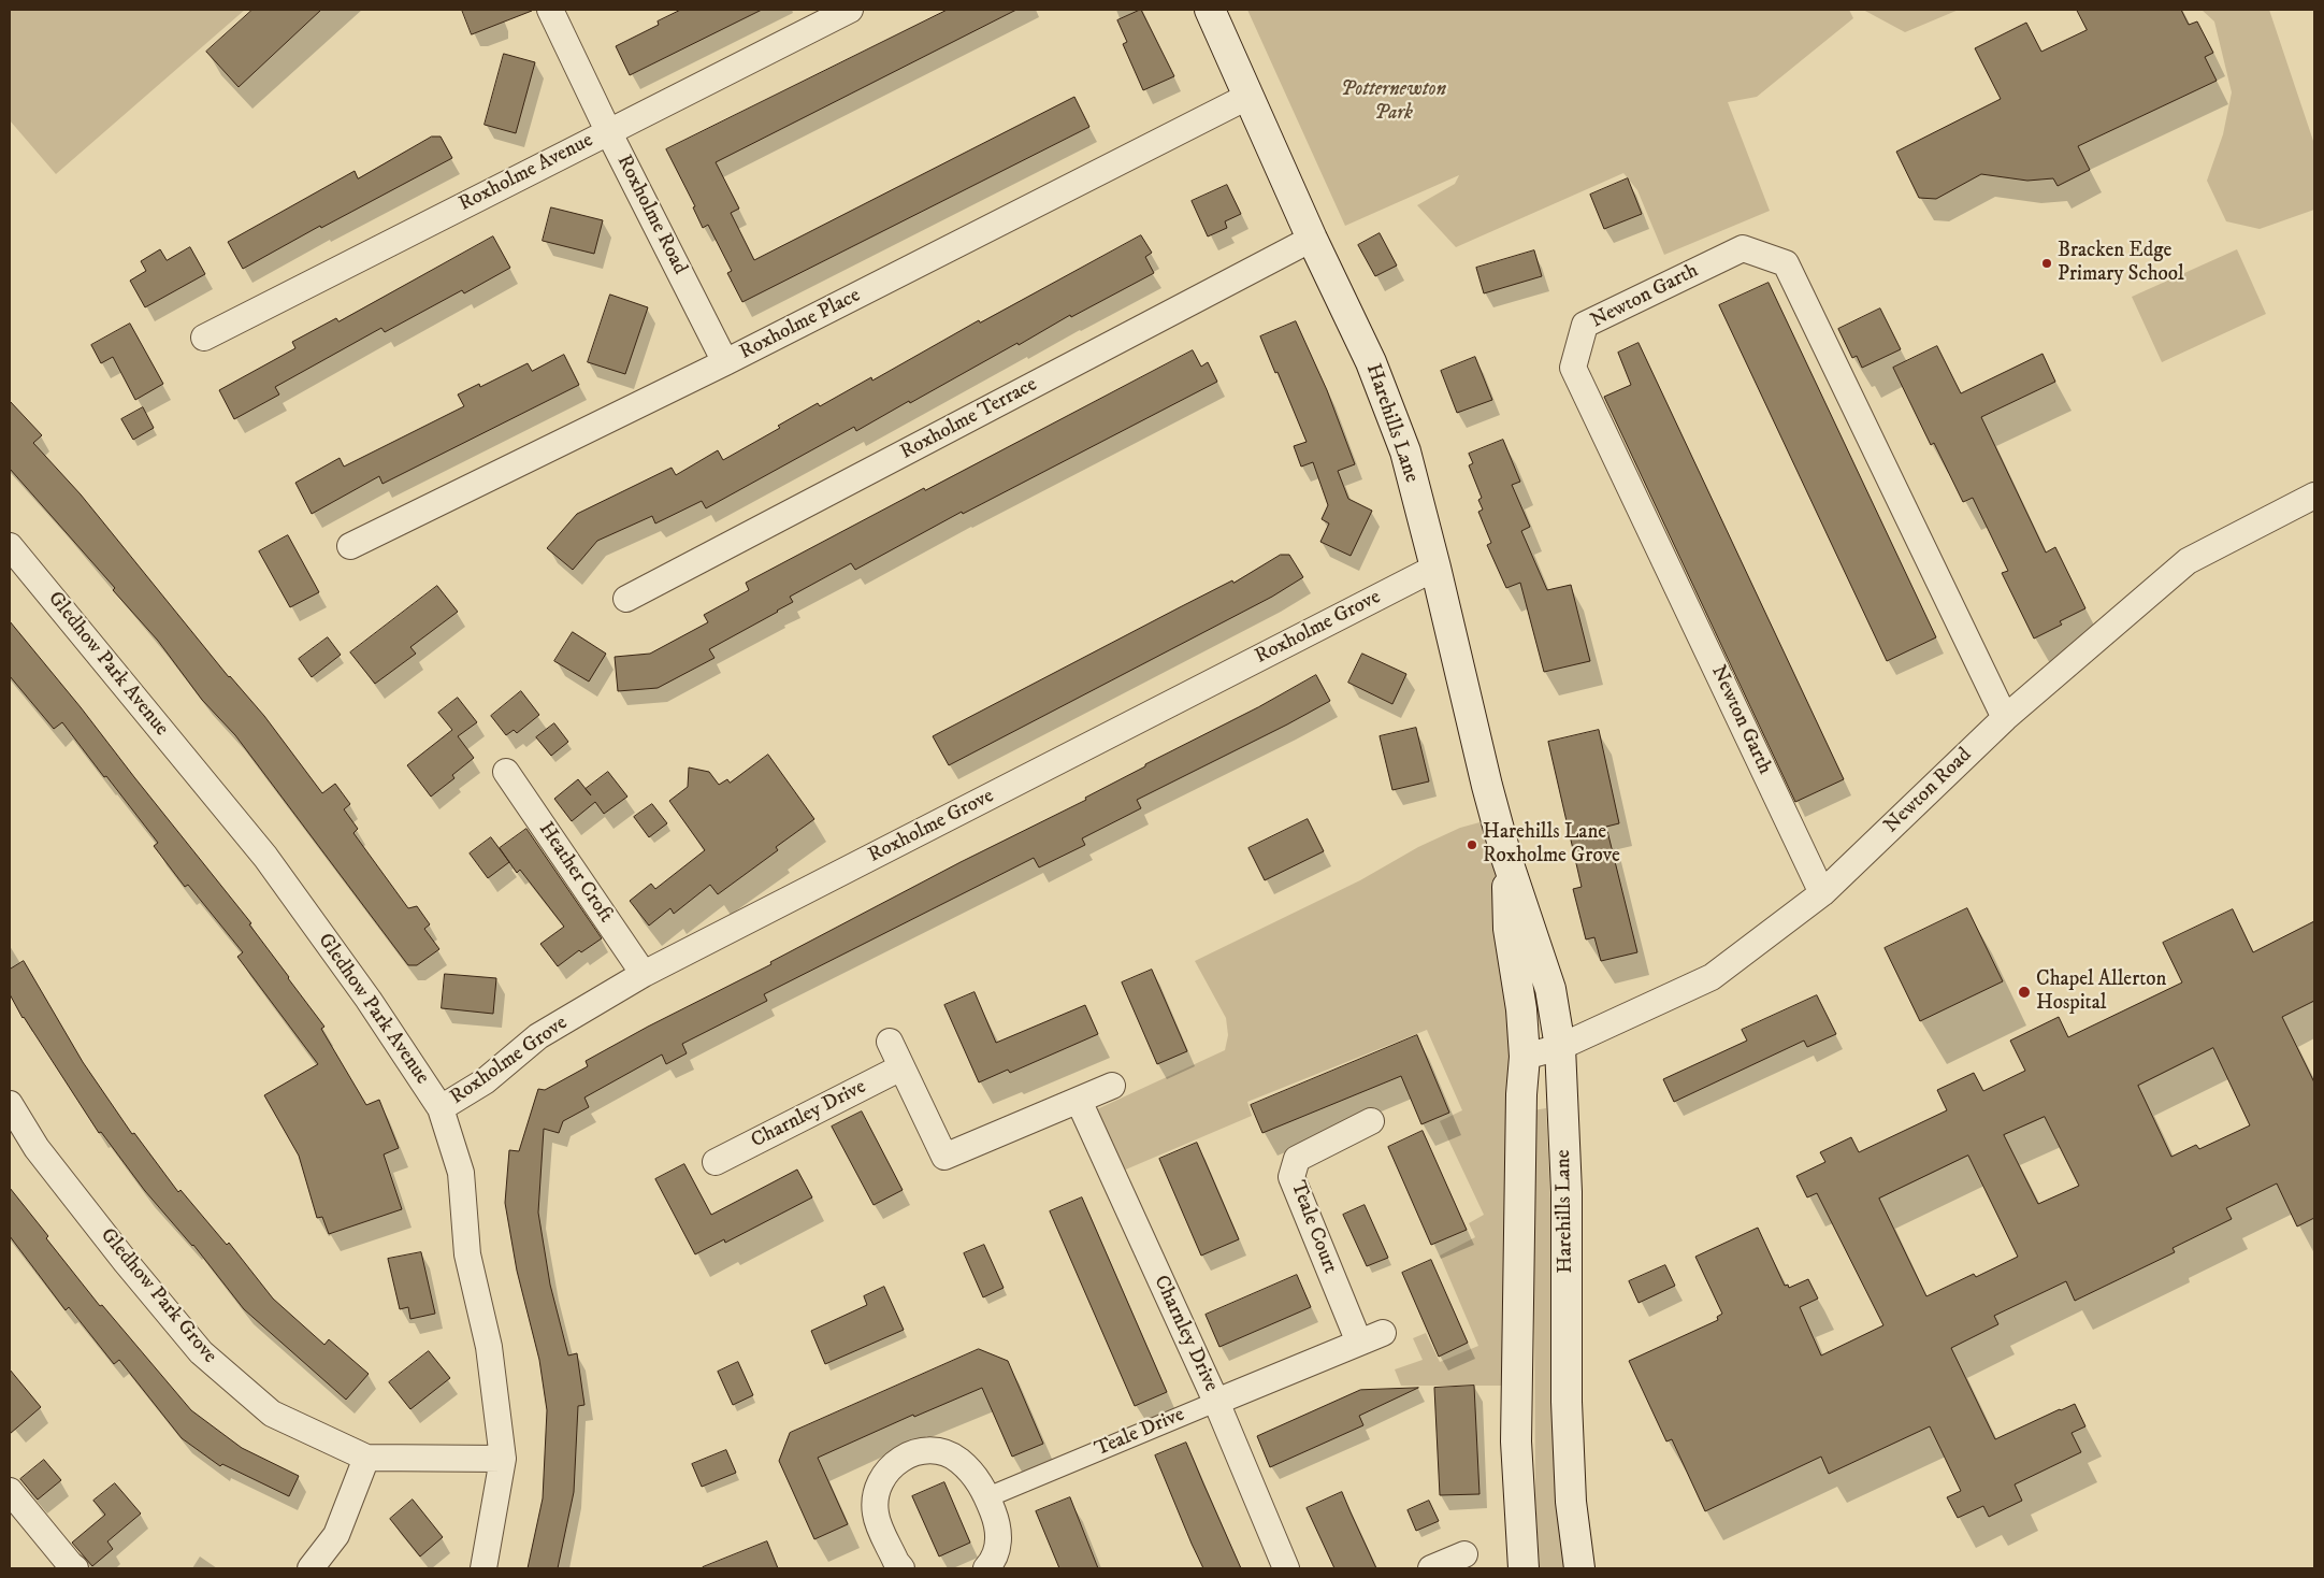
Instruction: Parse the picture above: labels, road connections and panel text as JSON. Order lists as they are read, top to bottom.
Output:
{
  "streets": {
    "main road": ["Harehills Lane"],
    "street": [
      "Roxholme Avenue",
      "Roxholme Road",
      "Newton Garth",
      "Roxholme Place",
      "Roxholme Terrace",
      "Roxholme Grove",
      "Gledhow Park Avenue",
      "Newton Road",
      "Heather Croft",
      "Charnley Drive",
      "Teale Court",
      "Gledhow Park Grove",
      "Teale Drive"
    ]
  },
  "crossings": [
    ["Roxholme Avenue", "Roxholme Road"],
    ["Roxholme Road", "Roxholme Place"],
    ["Newton Garth", "Newton Road"],
    ["Roxholme Place", "Harehills Lane"],
    ["Roxholme Terrace", "Harehills Lane"],
    ["Harehills Lane", "Roxholme Grove"],
    ["Harehills Lane", "Newton Road"],
    ["Roxholme Grove", "Gledhow Park Avenue"],
    ["Roxholme Grove", "Heather Croft"],
    ["Gledhow Park Avenue", "Gledhow Park Grove"],
    ["Charnley Drive", "Teale Drive"],
    ["Teale Court", "Teale Drive"]
  ],
  "parks": ["Potternewton Park"],
  "places": ["Bracken Edge Primary School", "Harehills Lane Roxholme Grove", "Chapel Allerton Hospital"]
}
